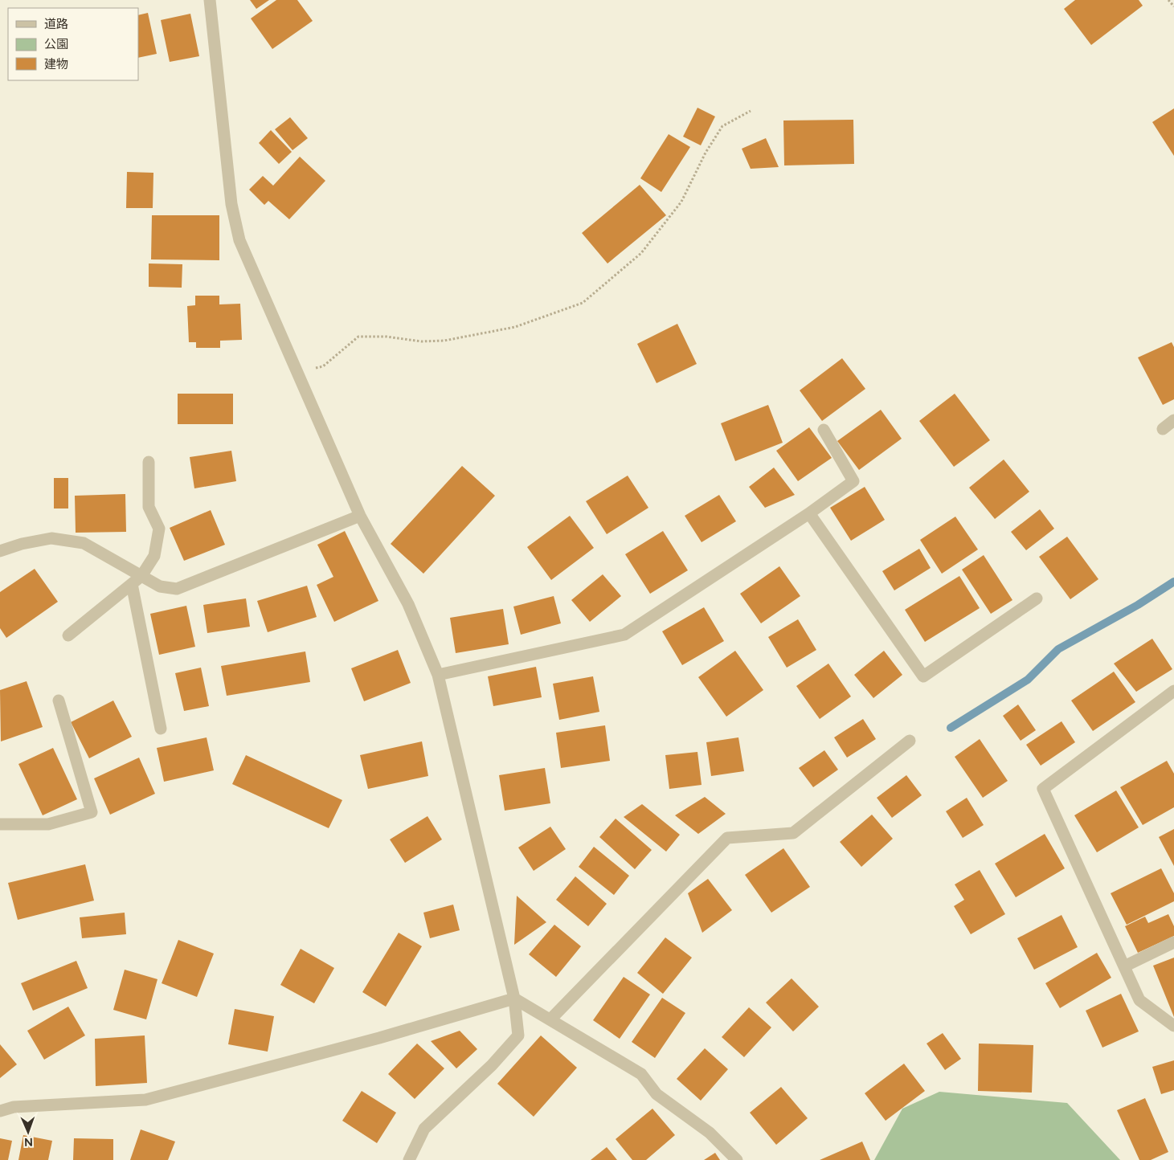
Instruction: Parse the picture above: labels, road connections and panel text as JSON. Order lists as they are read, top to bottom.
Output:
{
  "legend": ["道路", "公園", "建物"],
  "north": "bottom"
}
